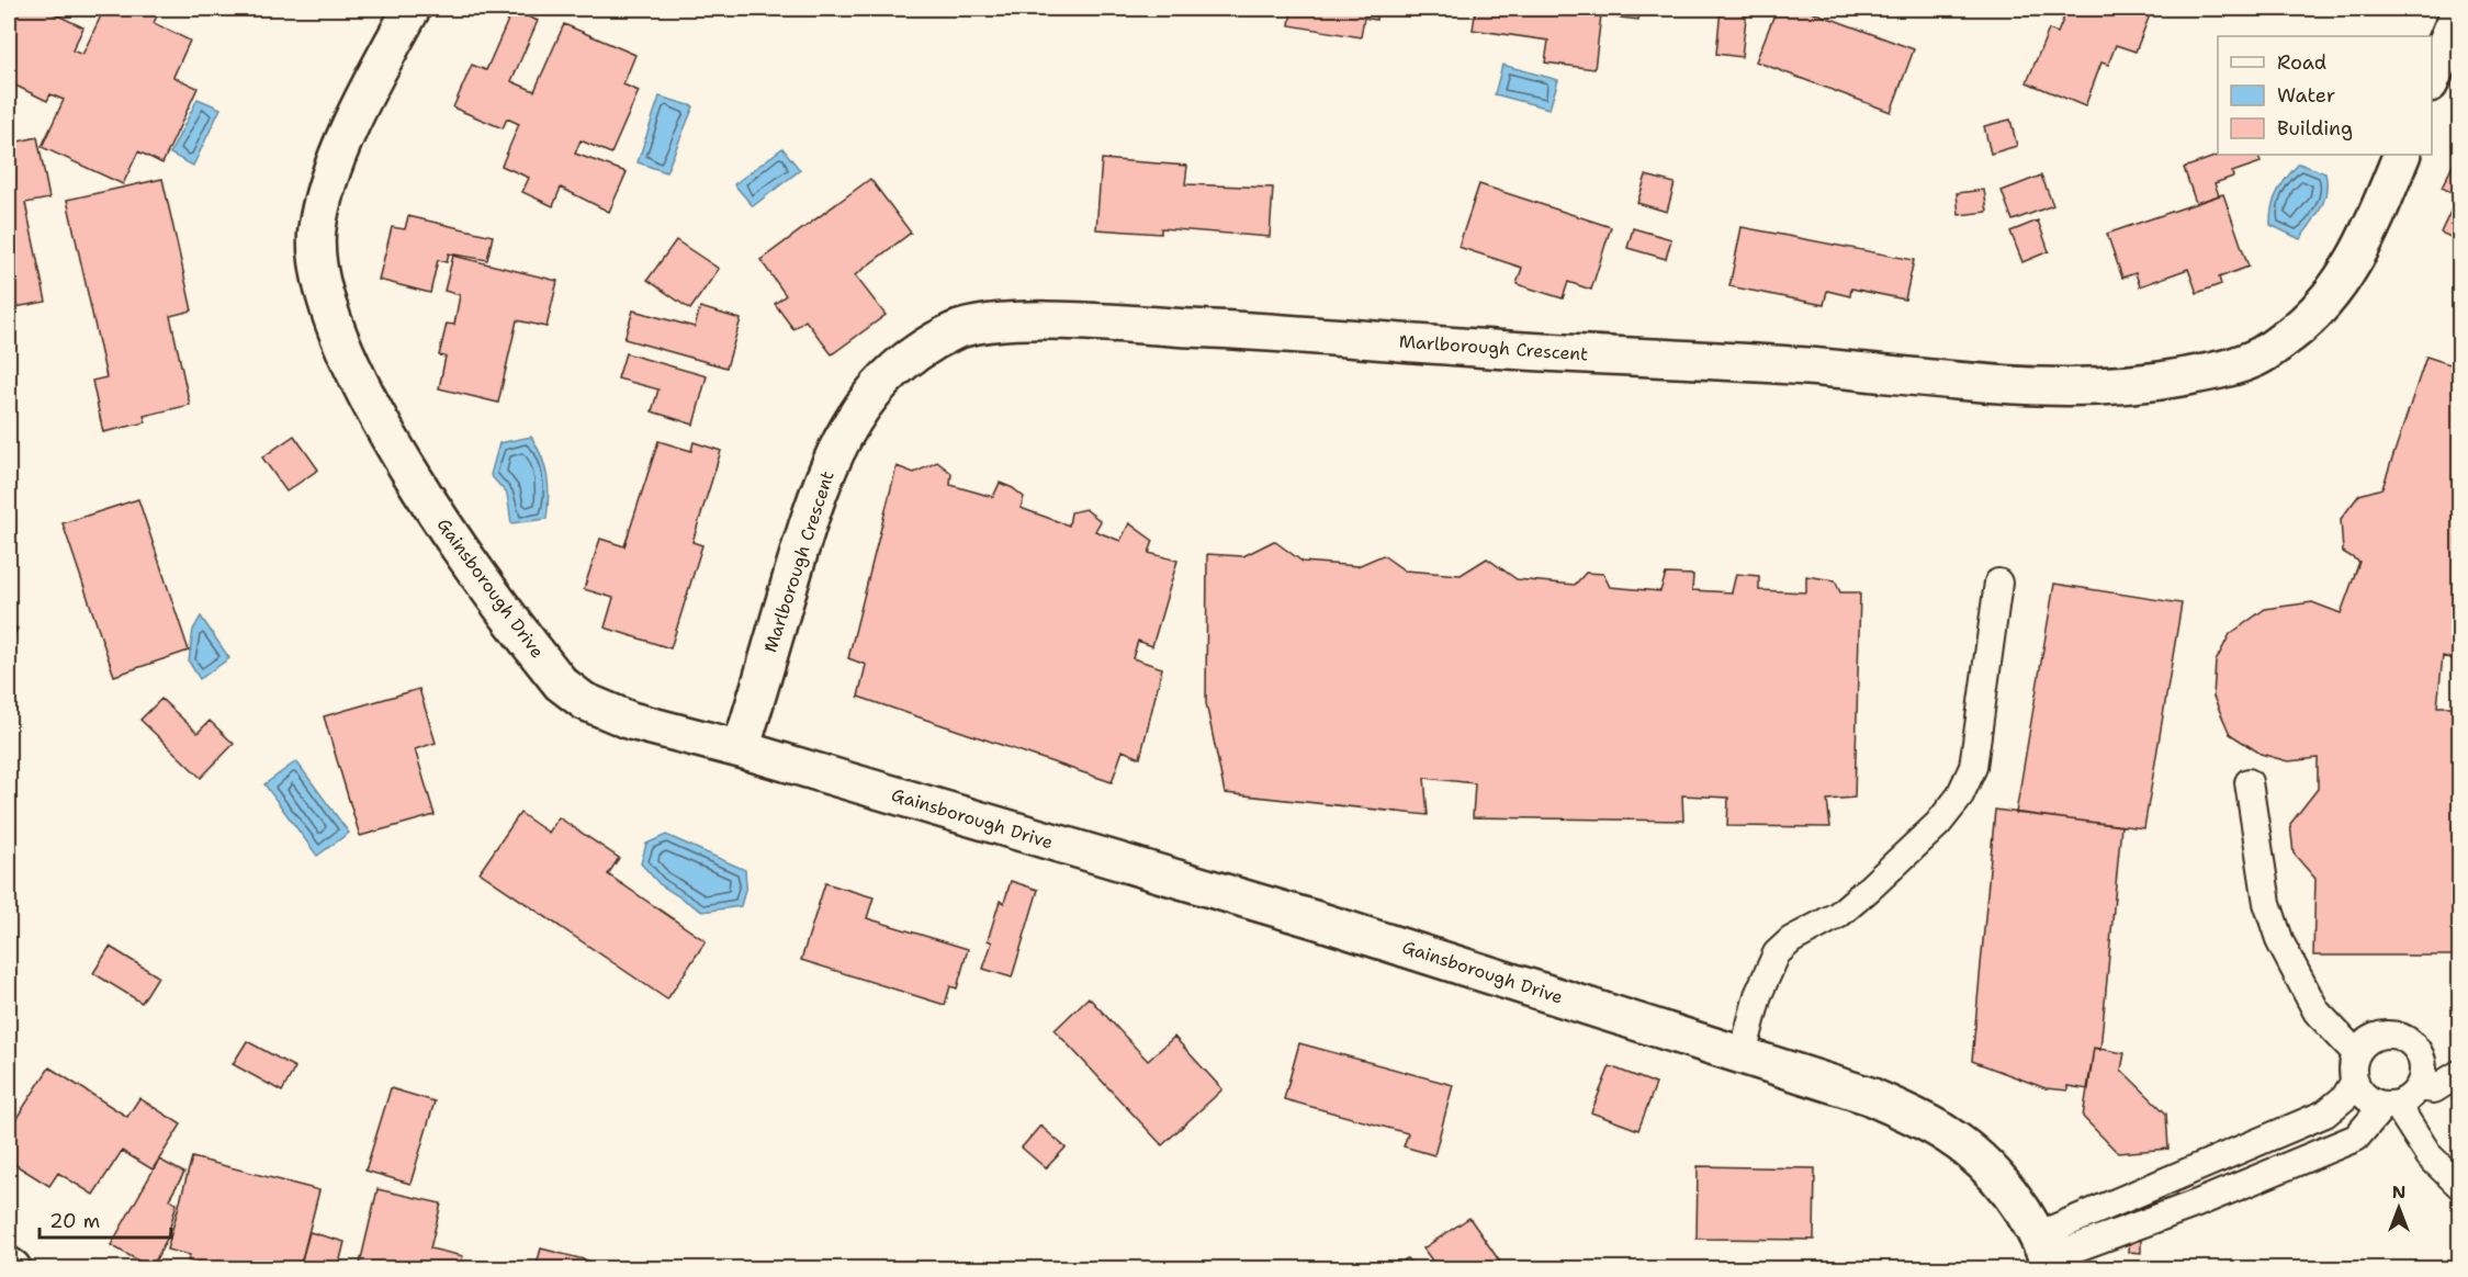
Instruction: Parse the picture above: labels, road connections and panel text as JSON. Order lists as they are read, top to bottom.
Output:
{
  "streets": {
    "street": ["Marlborough Crescent", "Gainsborough Drive"]
  },
  "crossings": [
    ["Marlborough Crescent", "Gainsborough Drive"]
  ],
  "legend": ["Road", "Water", "Building"],
  "scale_bar": "20 m",
  "north": "top"
}
